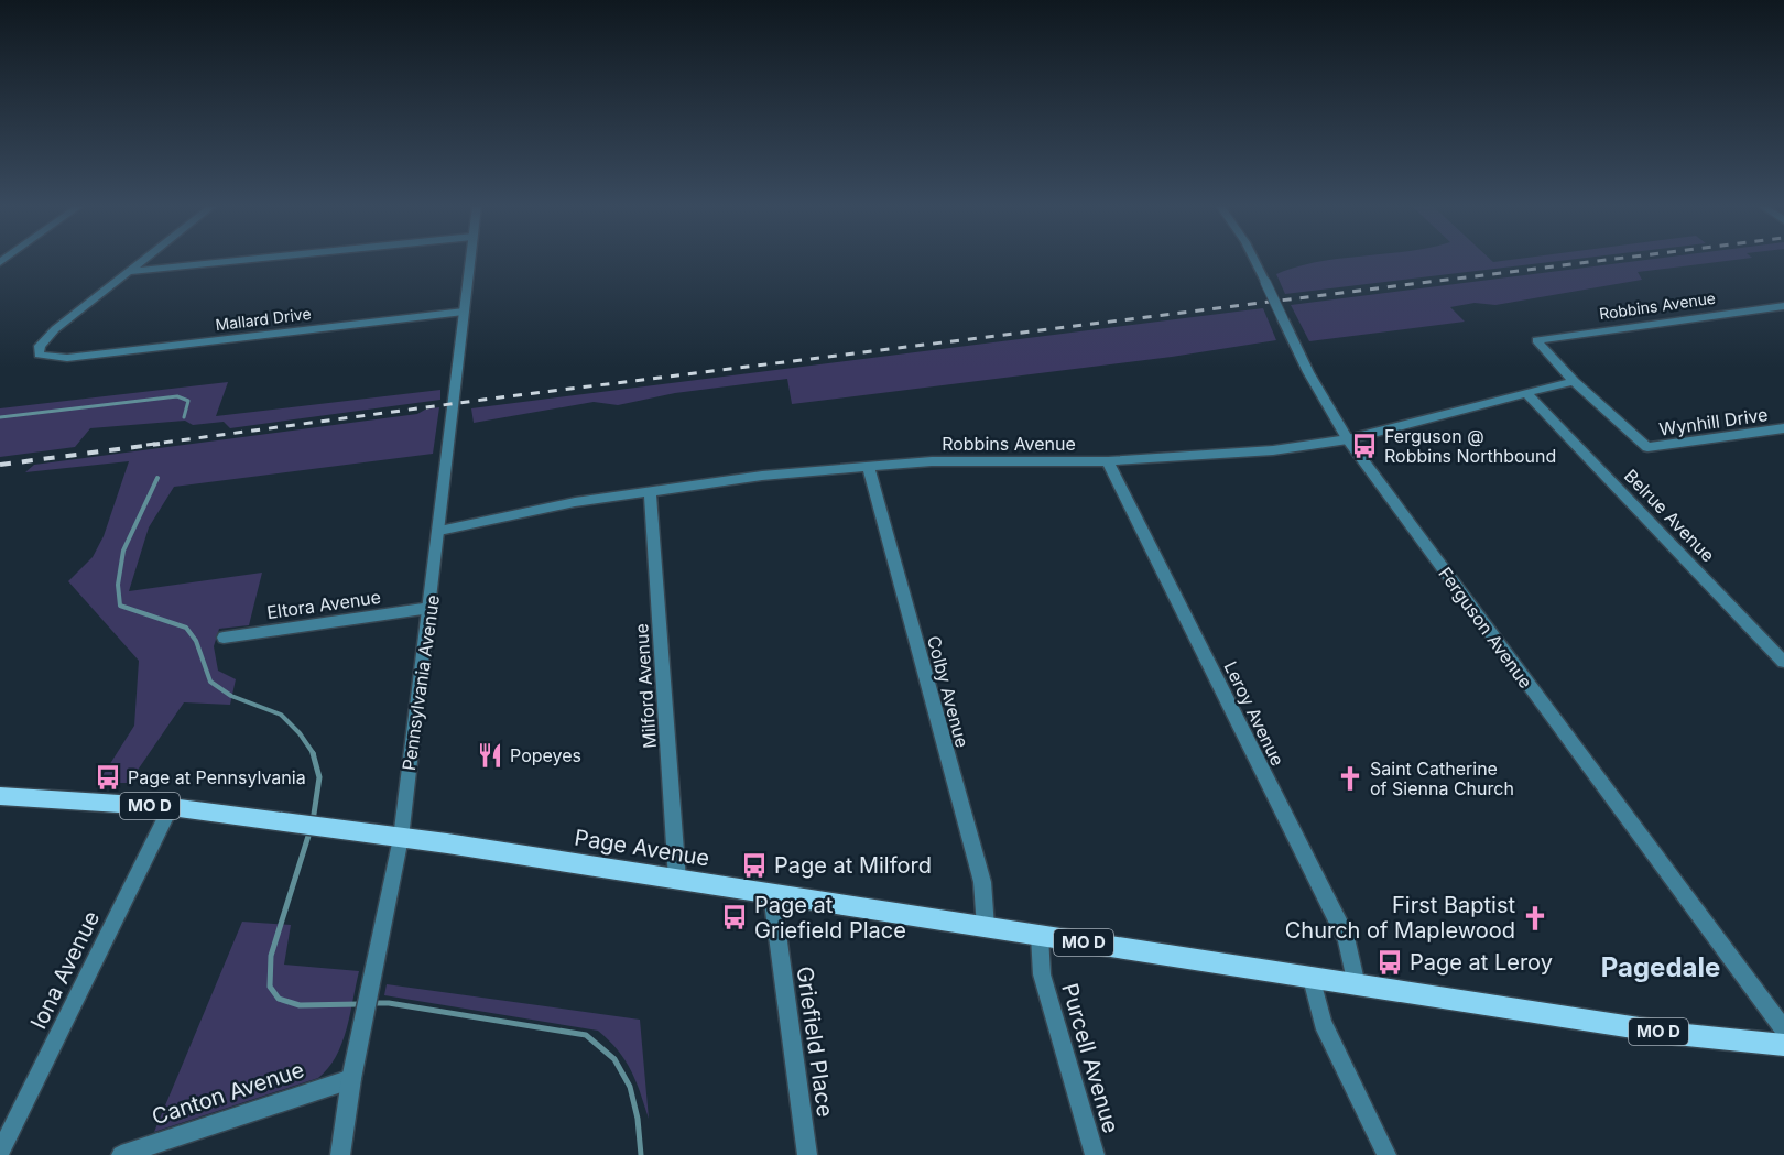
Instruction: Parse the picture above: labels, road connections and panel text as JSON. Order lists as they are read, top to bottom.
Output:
{
  "streets": {
    "main road": ["MO D", "Page Avenue"],
    "street": [
      "Robbins Avenue",
      "Mallard Drive",
      "Wynhill Drive",
      "Belrue Avenue",
      "Eltora Avenue",
      "Ferguson Avenue",
      "Pennsylvania Avenue",
      "Milford Avenue",
      "Colby Avenue",
      "Leroy Avenue",
      "Iona Avenue",
      "Griefield Place",
      "Purcell Avenue",
      "Canton Avenue"
    ]
  },
  "crossings": [
    ["Robbins Avenue", "Wynhill Drive"],
    ["Robbins Avenue", "Belrue Avenue"],
    ["Robbins Avenue", "Ferguson Avenue"],
    ["Robbins Avenue", "Pennsylvania Avenue"],
    ["Robbins Avenue", "Milford Avenue"],
    ["Robbins Avenue", "Colby Avenue"],
    ["Robbins Avenue", "Leroy Avenue"],
    ["Mallard Drive", "Pennsylvania Avenue"],
    ["Eltora Avenue", "Pennsylvania Avenue"],
    ["Pennsylvania Avenue", "Page Avenue"],
    ["Pennsylvania Avenue", "Canton Avenue"],
    ["Milford Avenue", "Page Avenue"],
    ["Colby Avenue", "Page Avenue"],
    ["Leroy Avenue", "Page Avenue"],
    ["Page Avenue", "Iona Avenue"],
    ["Page Avenue", "Griefield Place"],
    ["Page Avenue", "Purcell Avenue"]
  ],
  "districts": ["Pagedale"],
  "places": {
    "bus stop": [
      "Ferguson @ Robbins Northbound",
      "Page at Pennsylvania",
      "Page at Milford",
      "Page at Griefield Place",
      "Page at Leroy"
    ],
    "restaurant": ["Popeyes"],
    "church": ["Saint Catherine of Sienna Church", "First Baptist Church of Maplewood"]
  }
}
